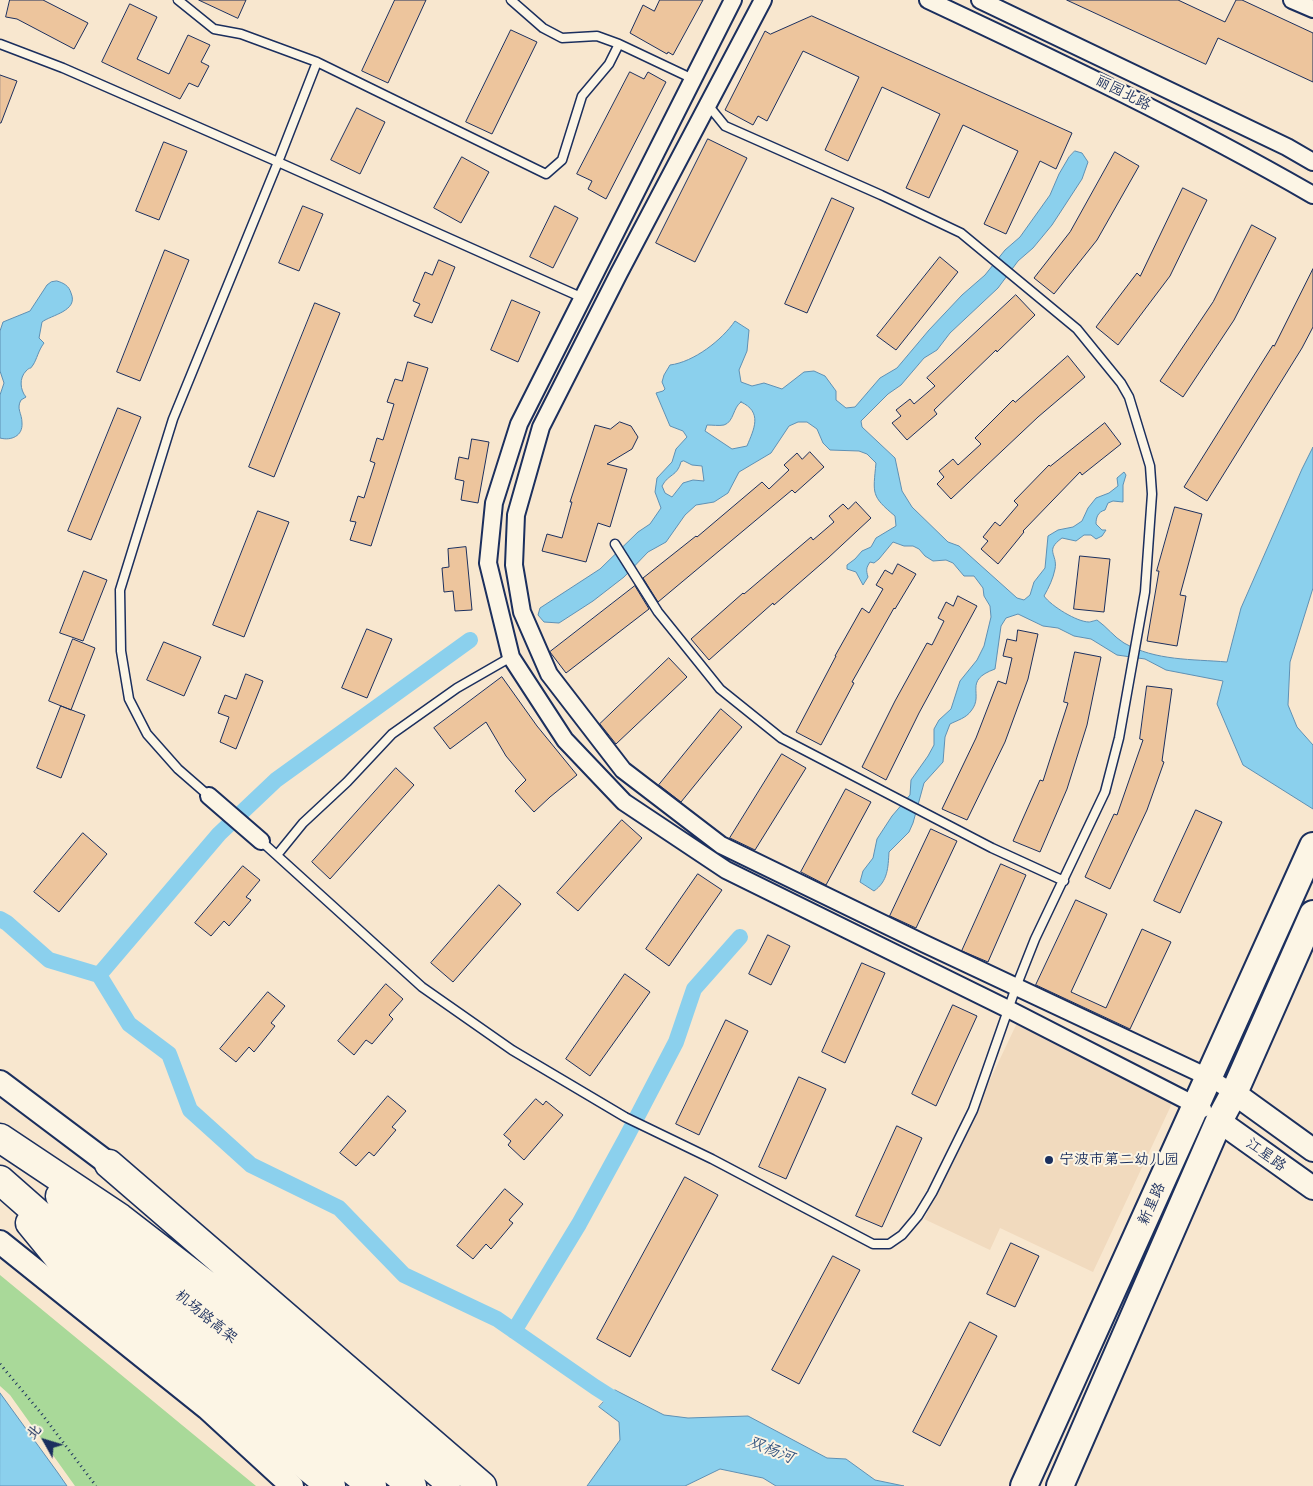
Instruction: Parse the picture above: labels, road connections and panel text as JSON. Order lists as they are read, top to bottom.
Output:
{
  "streets": {
    "highway": ["机场路高架"],
    "main road": ["江星路", "新星路"],
    "street": ["丽园北路"]
  },
  "crossings": [
    ["江星路", "新星路"]
  ],
  "water": ["双杨河"],
  "places": ["宁波市第二幼儿园"],
  "north": "top left"
}
